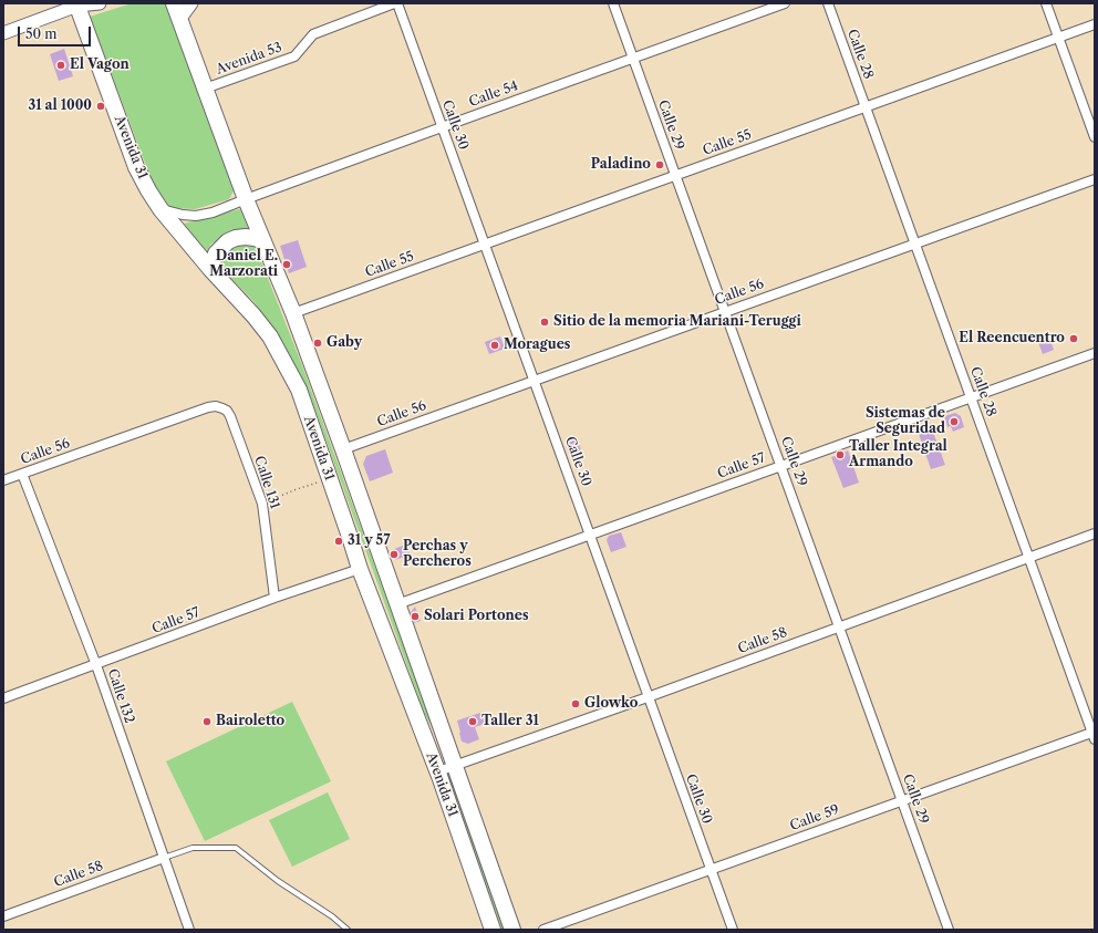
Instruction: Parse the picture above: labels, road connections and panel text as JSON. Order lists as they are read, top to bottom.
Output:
{
  "streets": {
    "highway": ["Avenida 31"],
    "street": [
      "Calle 28",
      "Avenida 53",
      "Calle 54",
      "Calle 30",
      "Calle 29",
      "Calle 55",
      "Calle 56",
      "Calle 57",
      "Calle 131",
      "Calle 58",
      "Calle 132",
      "Calle 59"
    ]
  },
  "crossings": [
    ["Calle 28", "Calle 55"],
    ["Calle 28", "Calle 56"],
    ["Calle 28", "Calle 57"],
    ["Calle 28", "Calle 58"],
    ["Calle 28", "Calle 59"],
    ["Avenida 53", "Avenida 31"],
    ["Calle 54", "Calle 30"],
    ["Calle 54", "Calle 29"],
    ["Calle 54", "Avenida 31"],
    ["Calle 30", "Calle 55"],
    ["Calle 30", "Calle 56"],
    ["Calle 30", "Calle 57"],
    ["Calle 30", "Calle 58"],
    ["Calle 30", "Calle 59"],
    ["Calle 29", "Calle 55"],
    ["Calle 29", "Calle 56"],
    ["Calle 29", "Calle 57"],
    ["Calle 29", "Calle 58"],
    ["Calle 29", "Calle 59"],
    ["Calle 55", "Avenida 31"],
    ["Avenida 31", "Calle 56"],
    ["Avenida 31", "Calle 57"],
    ["Avenida 31", "Calle 58"],
    ["Calle 56", "Calle 131"],
    ["Calle 56", "Calle 132"],
    ["Calle 57", "Calle 131"],
    ["Calle 57", "Calle 132"],
    ["Calle 58", "Calle 132"]
  ],
  "places": [
    "El Vagon",
    "31 al 1000",
    "Paladino",
    "Daniel E. Marzorati",
    "Sitio de la memoria Mariani-Teruggi",
    "El Reencuentro",
    "Gaby",
    "Moragues",
    "Sistemas de Seguridad",
    "Taller Integral Armando",
    "31 y 57",
    "Perchas y Percheros",
    "Solari Portones",
    "Glowko",
    "Bairoletto",
    "Taller 31"
  ],
  "scale_bar": "50 m"
}
